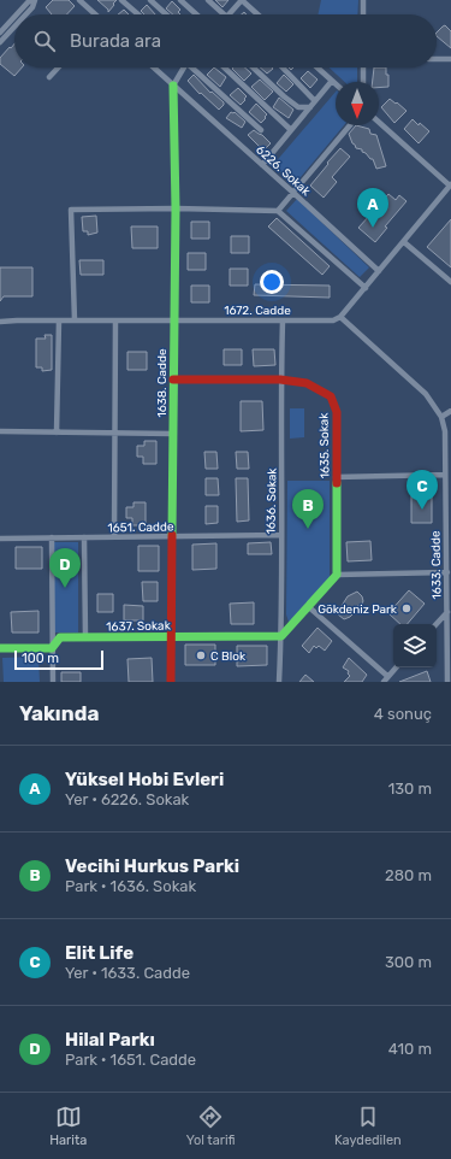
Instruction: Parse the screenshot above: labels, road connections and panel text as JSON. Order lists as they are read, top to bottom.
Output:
{
  "streets": {
    "street": [
      "6226. Sokak",
      "1672. Cadde",
      "1638. Cadde",
      "1635. Sokak",
      "1636. Sokak",
      "1651. Cadde",
      "1633. Cadde",
      "1637. Sokak"
    ]
  },
  "crossings": [
    ["6226. Sokak", "1638. Cadde"],
    ["1672. Cadde", "1638. Cadde"],
    ["1672. Cadde", "1636. Sokak"],
    ["1672. Cadde", "1633. Cadde"],
    ["1638. Cadde", "1635. Sokak"],
    ["1638. Cadde", "1651. Cadde"],
    ["1638. Cadde", "1637. Sokak"],
    ["1635. Sokak", "1636. Sokak"],
    ["1636. Sokak", "1651. Cadde"],
    ["1636. Sokak", "1637. Sokak"]
  ],
  "places": ["Gökdeniz Park", "C Blok"],
  "scale_bar": "100 m",
  "north": "bottom",
  "page": {
    "search": "Burada ara",
    "pins": [
      "A",
      "C",
      "B",
      "D"
    ],
    "scale": "100 m",
    "heading": ["Yakında", "4 sonuç"],
    "list": [
      {
        "mark": "A",
        "name": "Yüksel Hobi Evleri",
        "note": "Yer · 6226. Sokak",
        "value": "130 m"
      },
      {
        "mark": "B",
        "name": "Vecihi Hurkus Parki",
        "note": "Park · 1636. Sokak",
        "value": "280 m"
      },
      {
        "mark": "C",
        "name": "Elit Life",
        "note": "Yer · 1633. Cadde",
        "value": "300 m"
      },
      {
        "mark": "D",
        "name": "Hilal Parkı",
        "note": "Park · 1651. Cadde",
        "value": "410 m"
      }
    ],
    "nav": ["Harita", "Yol tarifi", "Kaydedilen"]
  }
}
